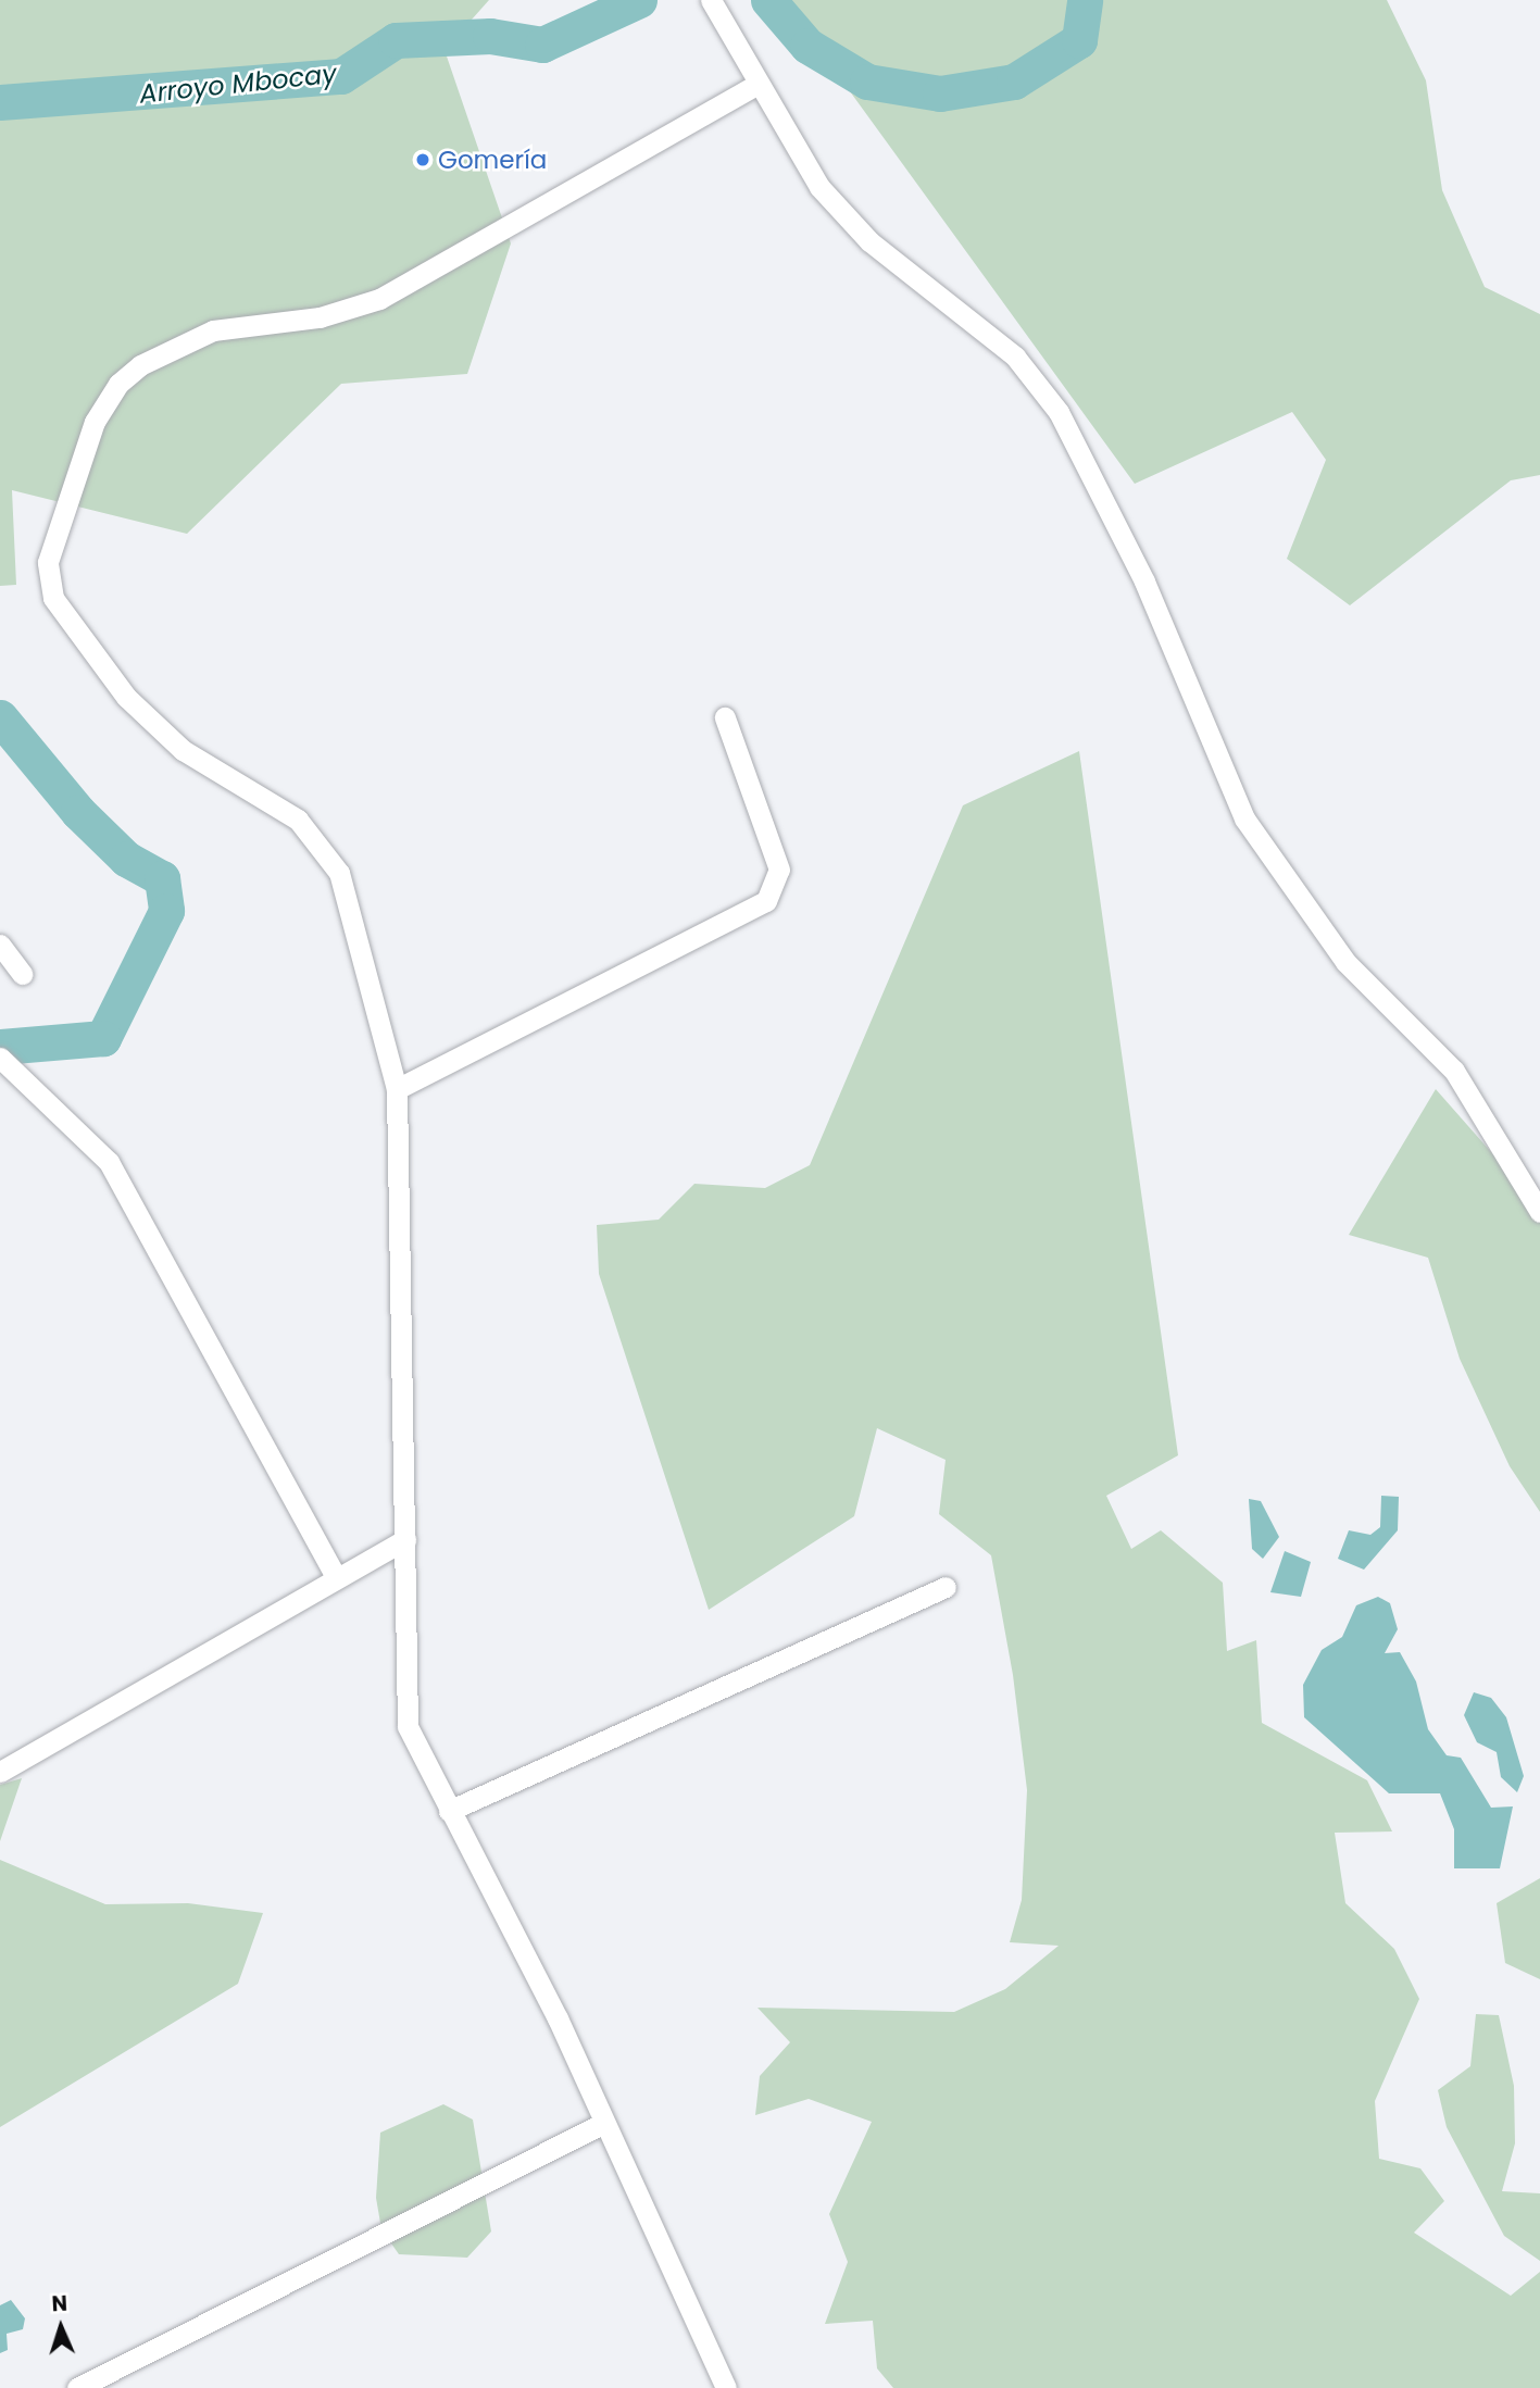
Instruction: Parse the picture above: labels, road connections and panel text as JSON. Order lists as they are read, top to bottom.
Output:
{
  "water": ["Arroyo Mbocay"],
  "places": ["Gomería"],
  "north": "top"
}
